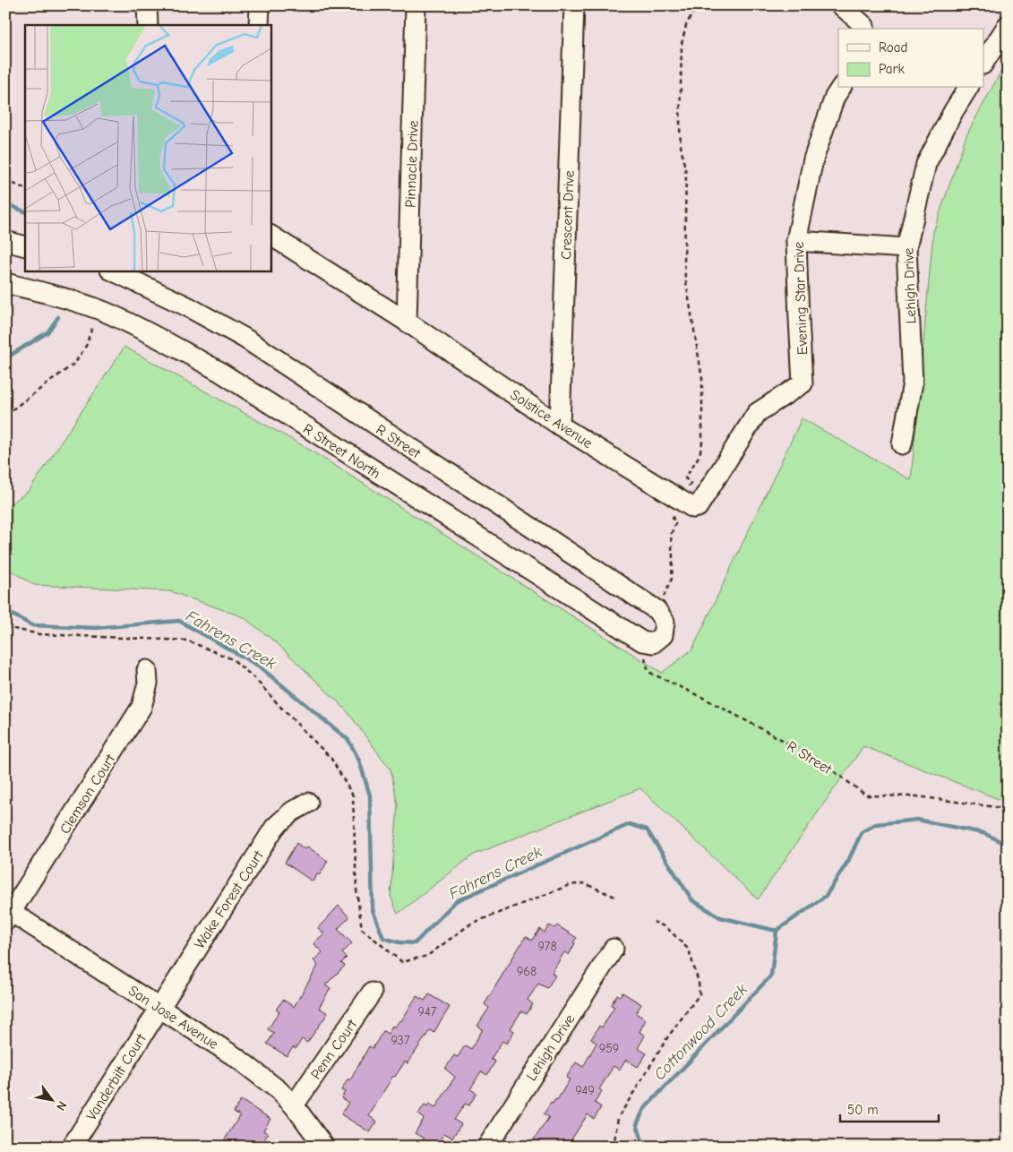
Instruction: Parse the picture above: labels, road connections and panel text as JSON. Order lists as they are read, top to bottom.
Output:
{
  "streets": {
    "street": [
      "Pinnacle Drive",
      "Crescent Drive",
      "Lehigh Drive",
      "Evening Star Drive",
      "Solstice Avenue",
      "R Street",
      "R Street North",
      "Clemson Court",
      "Wake Forest Court",
      "San Jose Avenue",
      "Penn Court",
      "Vanderbilt Court"
    ]
  },
  "crossings": [
    ["Pinnacle Drive", "Solstice Avenue"],
    ["Crescent Drive", "Solstice Avenue"],
    ["Evening Star Drive", "Solstice Avenue"],
    ["R Street", "R Street North"],
    ["Clemson Court", "San Jose Avenue"],
    ["Wake Forest Court", "San Jose Avenue"],
    ["Wake Forest Court", "Vanderbilt Court"],
    ["San Jose Avenue", "Penn Court"],
    ["San Jose Avenue", "Vanderbilt Court"]
  ],
  "water": ["Fahrens Creek", "Cottonwood Creek"],
  "house_numbers": [
    "978",
    "968",
    "947",
    "937",
    "959",
    "949"
  ],
  "legend": ["Road", "Park"],
  "scale_bar": "50 m",
  "north": "bottom right"
}
